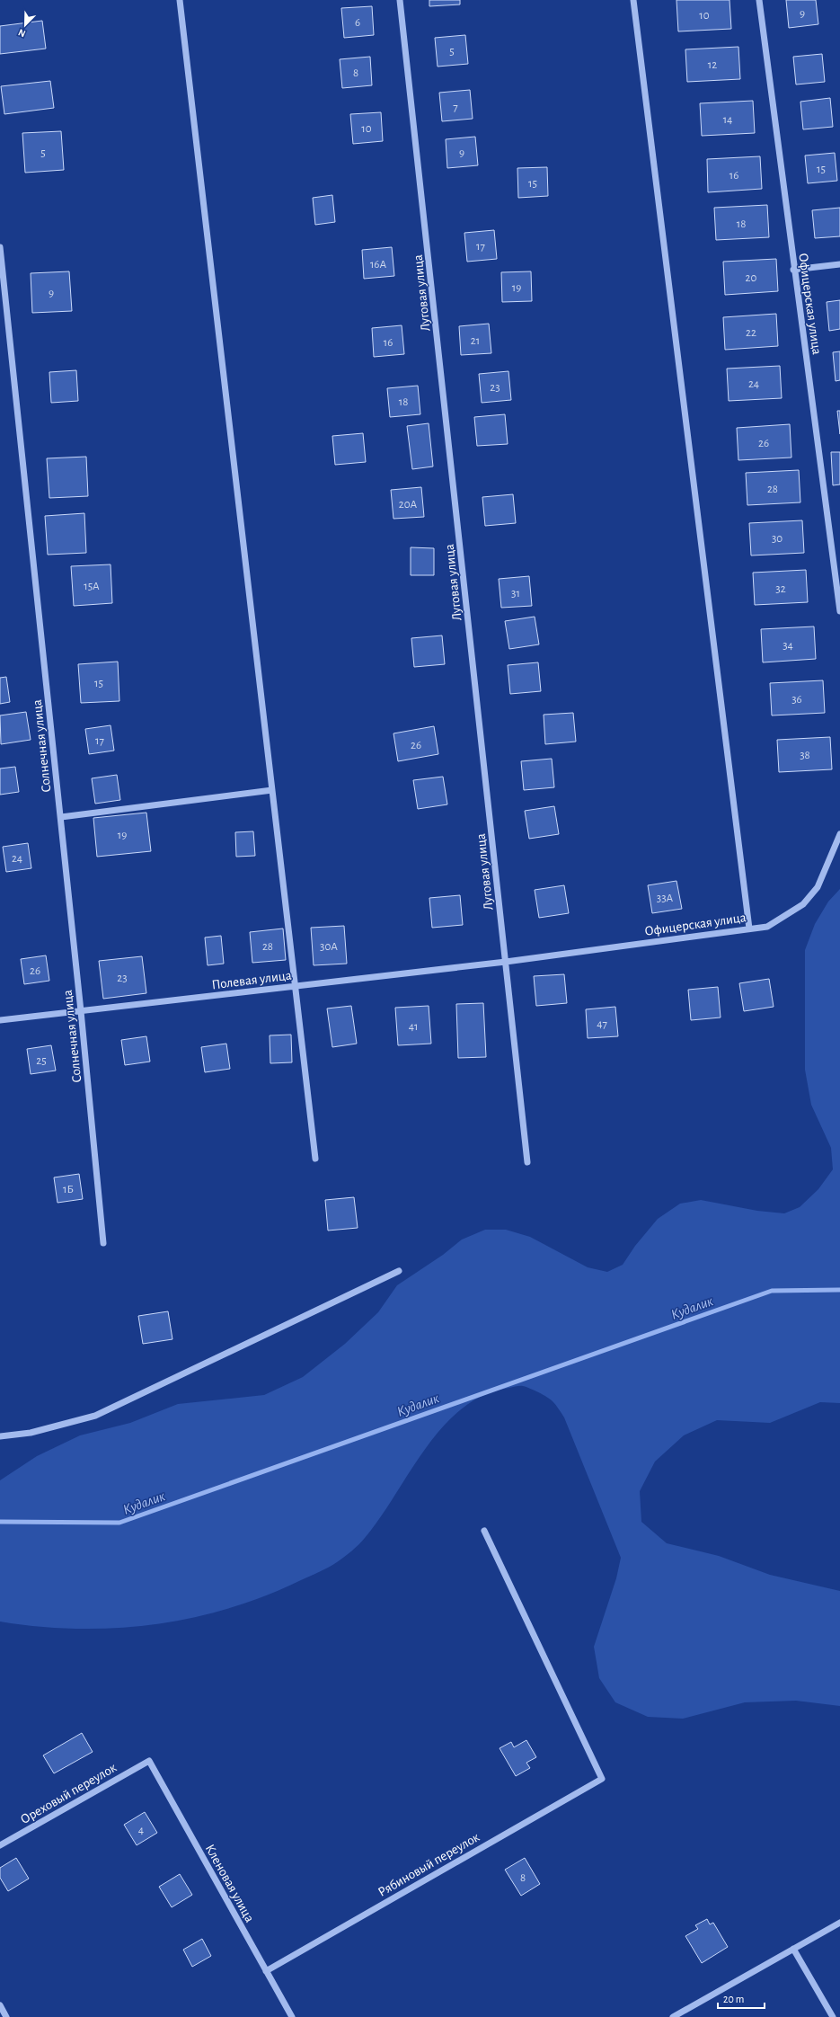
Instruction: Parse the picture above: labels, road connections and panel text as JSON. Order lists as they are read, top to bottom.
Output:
{
  "streets": {
    "street": [
      "Луговая улица",
      "Офицерская улица",
      "Солнечная улица",
      "Полевая улица",
      "Ореховый переулок",
      "Рябиновый переулок",
      "Кленовая улица"
    ]
  },
  "crossings": [
    ["Луговая улица", "Офицерская улица"],
    ["Луговая улица", "Полевая улица"],
    ["Офицерская улица", "Полевая улица"],
    ["Солнечная улица", "Полевая улица"],
    ["Ореховый переулок", "Кленовая улица"],
    ["Рябиновый переулок", "Кленовая улица"]
  ],
  "water": ["Кудалик"],
  "house_numbers": [
    "9",
    "10",
    "6",
    "5",
    "12",
    "8",
    "7",
    "14",
    "10",
    "5",
    "9",
    "15",
    "16",
    "15",
    "18",
    "17",
    "16А",
    "20",
    "19",
    "9",
    "22",
    "21",
    "16",
    "24",
    "23",
    "18",
    "26",
    "28",
    "20А",
    "30",
    "15А",
    "32",
    "31",
    "34",
    "15",
    "36",
    "17",
    "26",
    "38",
    "19",
    "24",
    "33А",
    "28",
    "30А",
    "26",
    "23",
    "47",
    "41",
    "25",
    "1Б",
    "4",
    "8"
  ],
  "scale_bar": "20 m",
  "north": "bottom left"
}
